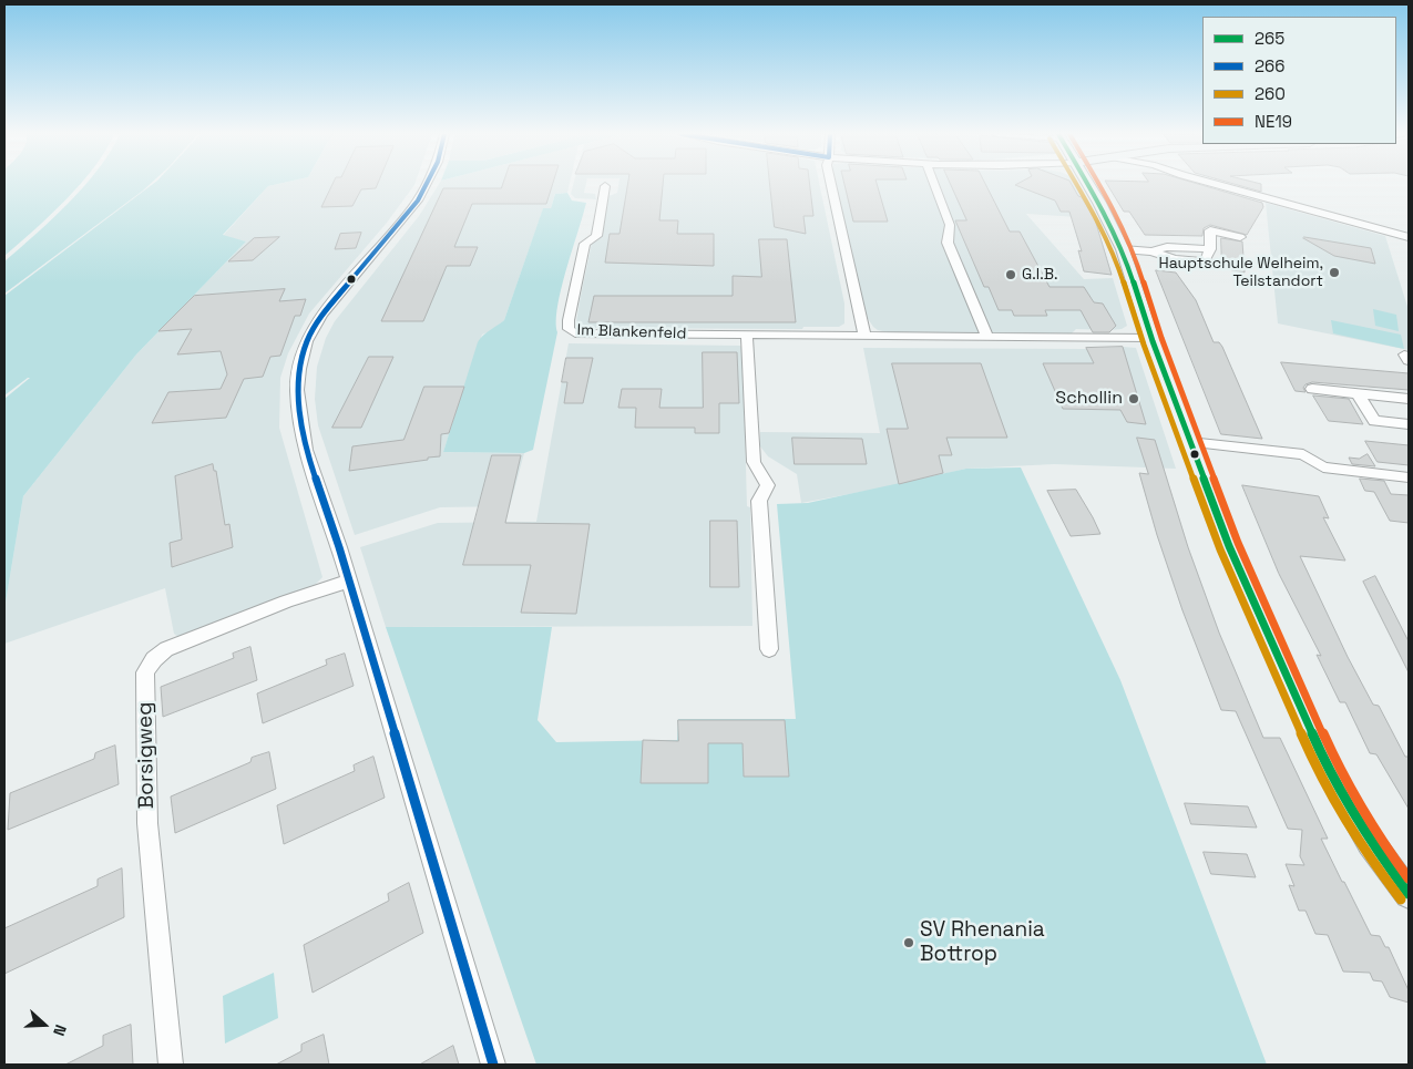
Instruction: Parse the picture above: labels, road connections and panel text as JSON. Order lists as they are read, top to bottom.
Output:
{
  "streets": {
    "street": ["Im Blankenfeld", "Borsigweg"]
  },
  "places": [
    "Hauptschule Welheim, Teilstandort",
    "G.I.B.",
    "Schollin",
    "SV Rhenania Bottrop"
  ],
  "lines": [
    "transit line 265",
    "transit line 266",
    "transit line 260",
    "transit line NE19"
  ],
  "legend": [
    "265",
    "266",
    "260",
    "NE19"
  ],
  "north": "right"
}
